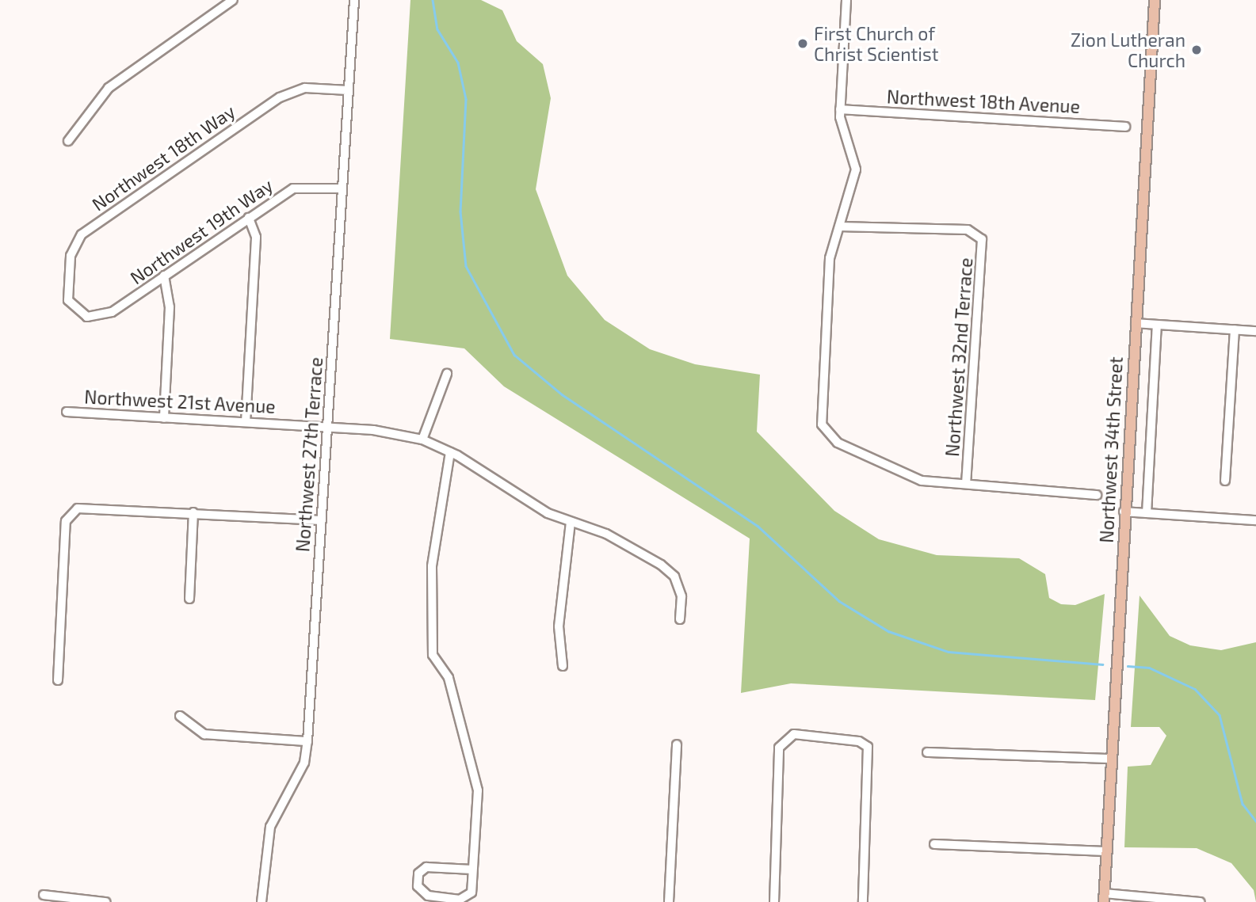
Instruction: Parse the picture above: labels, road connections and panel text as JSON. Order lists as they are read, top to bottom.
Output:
{
  "streets": {
    "main road": ["Northwest 34th Street"],
    "street": [
      "Northwest 18th Avenue",
      "Northwest 18th Way",
      "Northwest 19th Way",
      "Northwest 32nd Terrace",
      "Northwest 21st Avenue",
      "Northwest 27th Terrace"
    ]
  },
  "crossings": [
    ["Northwest 18th Way", "Northwest 19th Way"],
    ["Northwest 18th Way", "Northwest 27th Terrace"],
    ["Northwest 19th Way", "Northwest 27th Terrace"],
    ["Northwest 21st Avenue", "Northwest 27th Terrace"]
  ],
  "places": ["First Church of Christ Scientist", "Zion Lutheran Church"]
}
